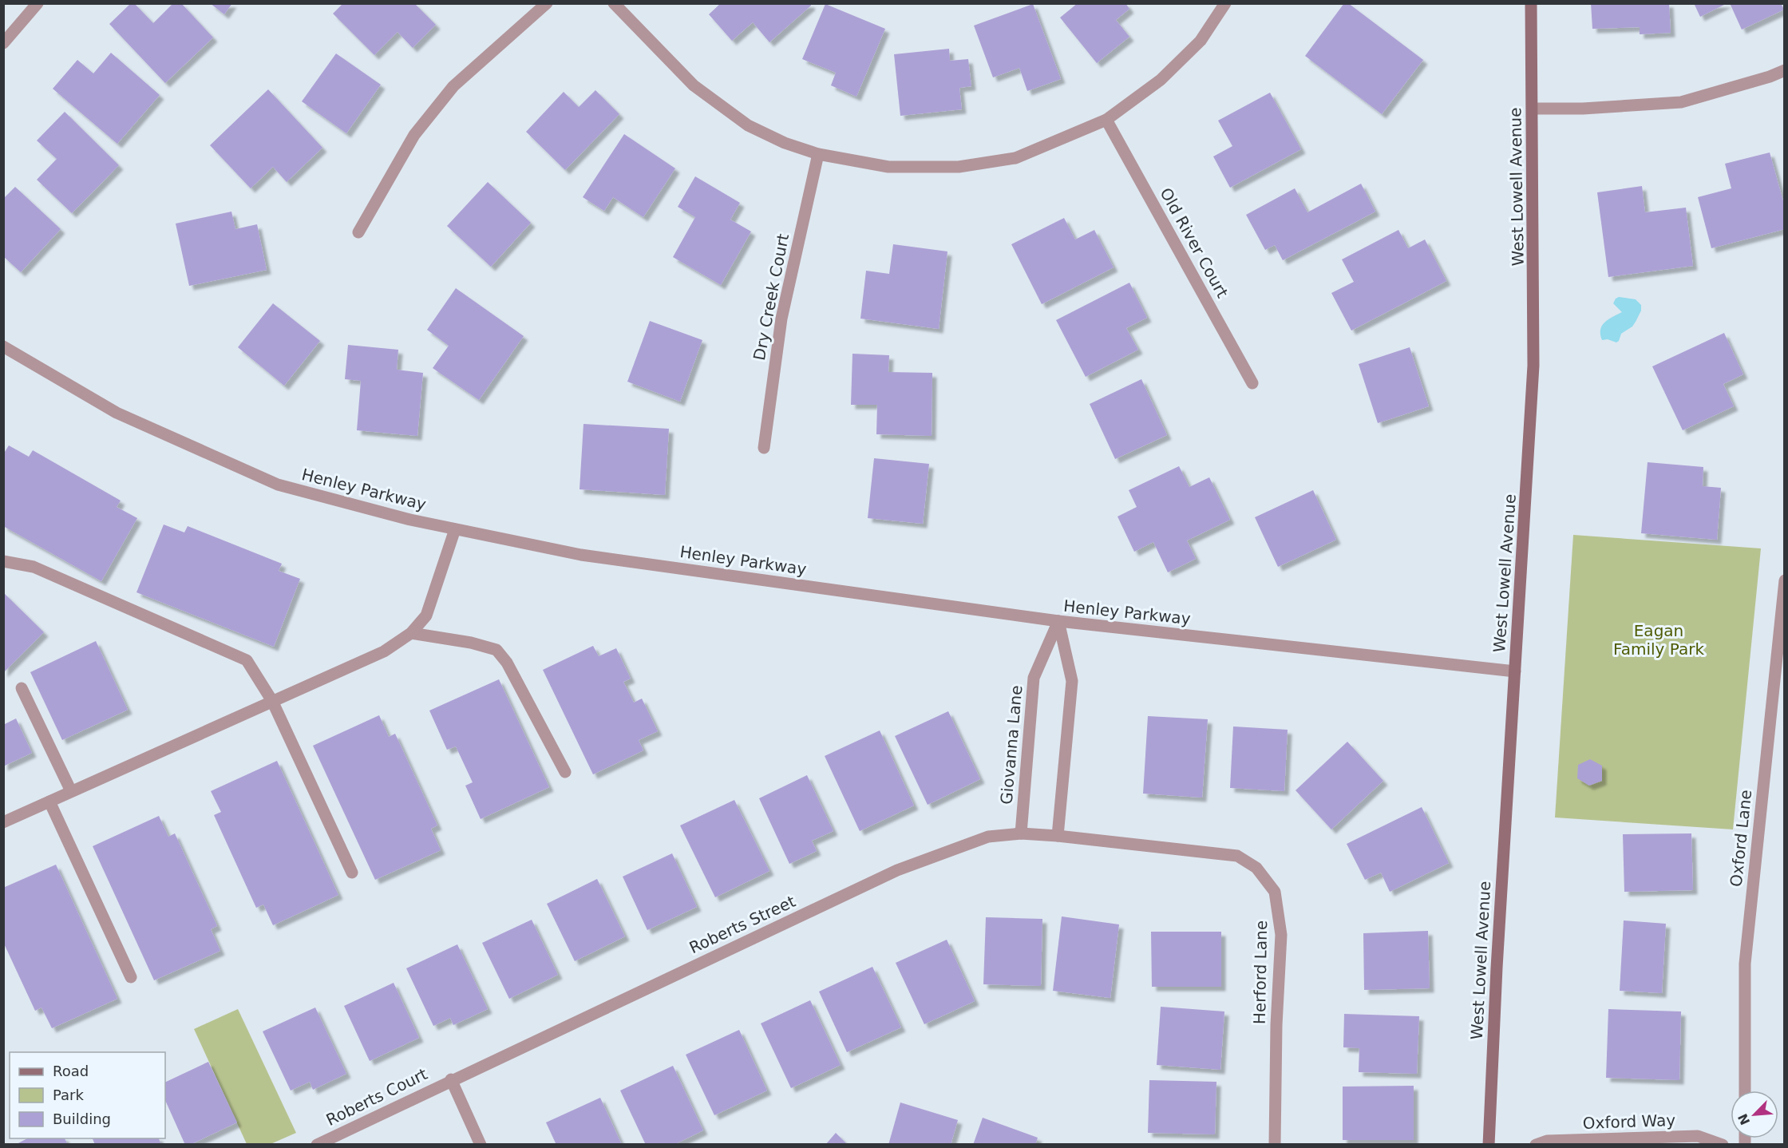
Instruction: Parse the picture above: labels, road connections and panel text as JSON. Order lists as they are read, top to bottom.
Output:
{
  "streets": {
    "street": [
      "West Lowell Avenue",
      "Old River Court",
      "Dry Creek Court",
      "Henley Parkway",
      "Giovanna Lane",
      "Oxford Lane",
      "Roberts Street",
      "Herford Lane",
      "Roberts Court",
      "Oxford Way"
    ]
  },
  "crossings": [
    ["West Lowell Avenue", "Henley Parkway"],
    ["Henley Parkway", "Giovanna Lane"],
    ["Giovanna Lane", "Roberts Street"],
    ["Roberts Street", "Herford Lane"],
    ["Roberts Street", "Roberts Court"]
  ],
  "parks": ["Eagan Family Park"],
  "legend": ["Road", "Park", "Building"],
  "north": "bottom left"
}
